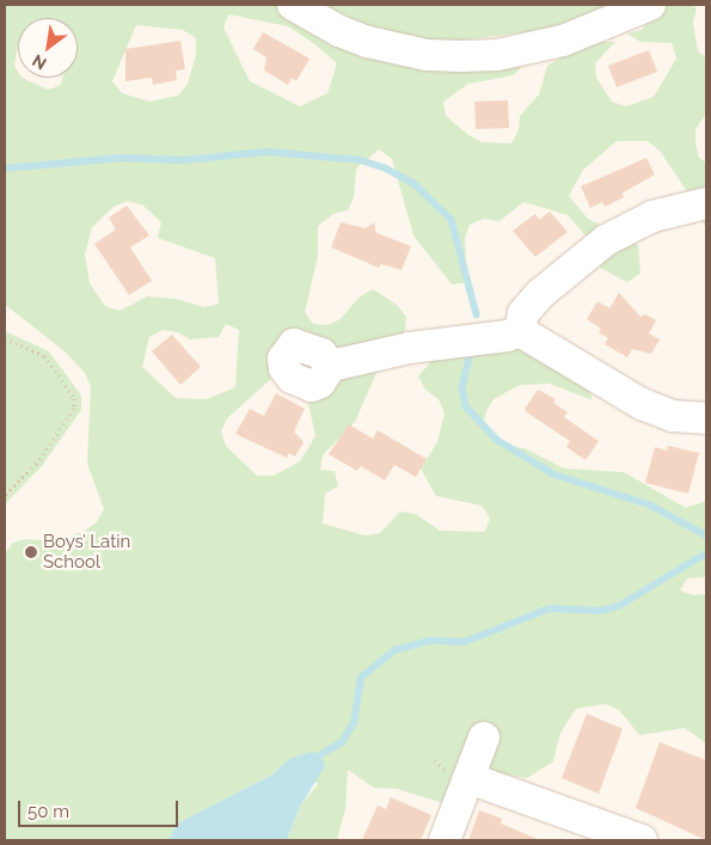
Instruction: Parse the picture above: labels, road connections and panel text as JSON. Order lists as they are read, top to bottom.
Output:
{
  "places": ["Boys’ Latin School"],
  "scale_bar": "50 m",
  "north": "bottom left"
}
